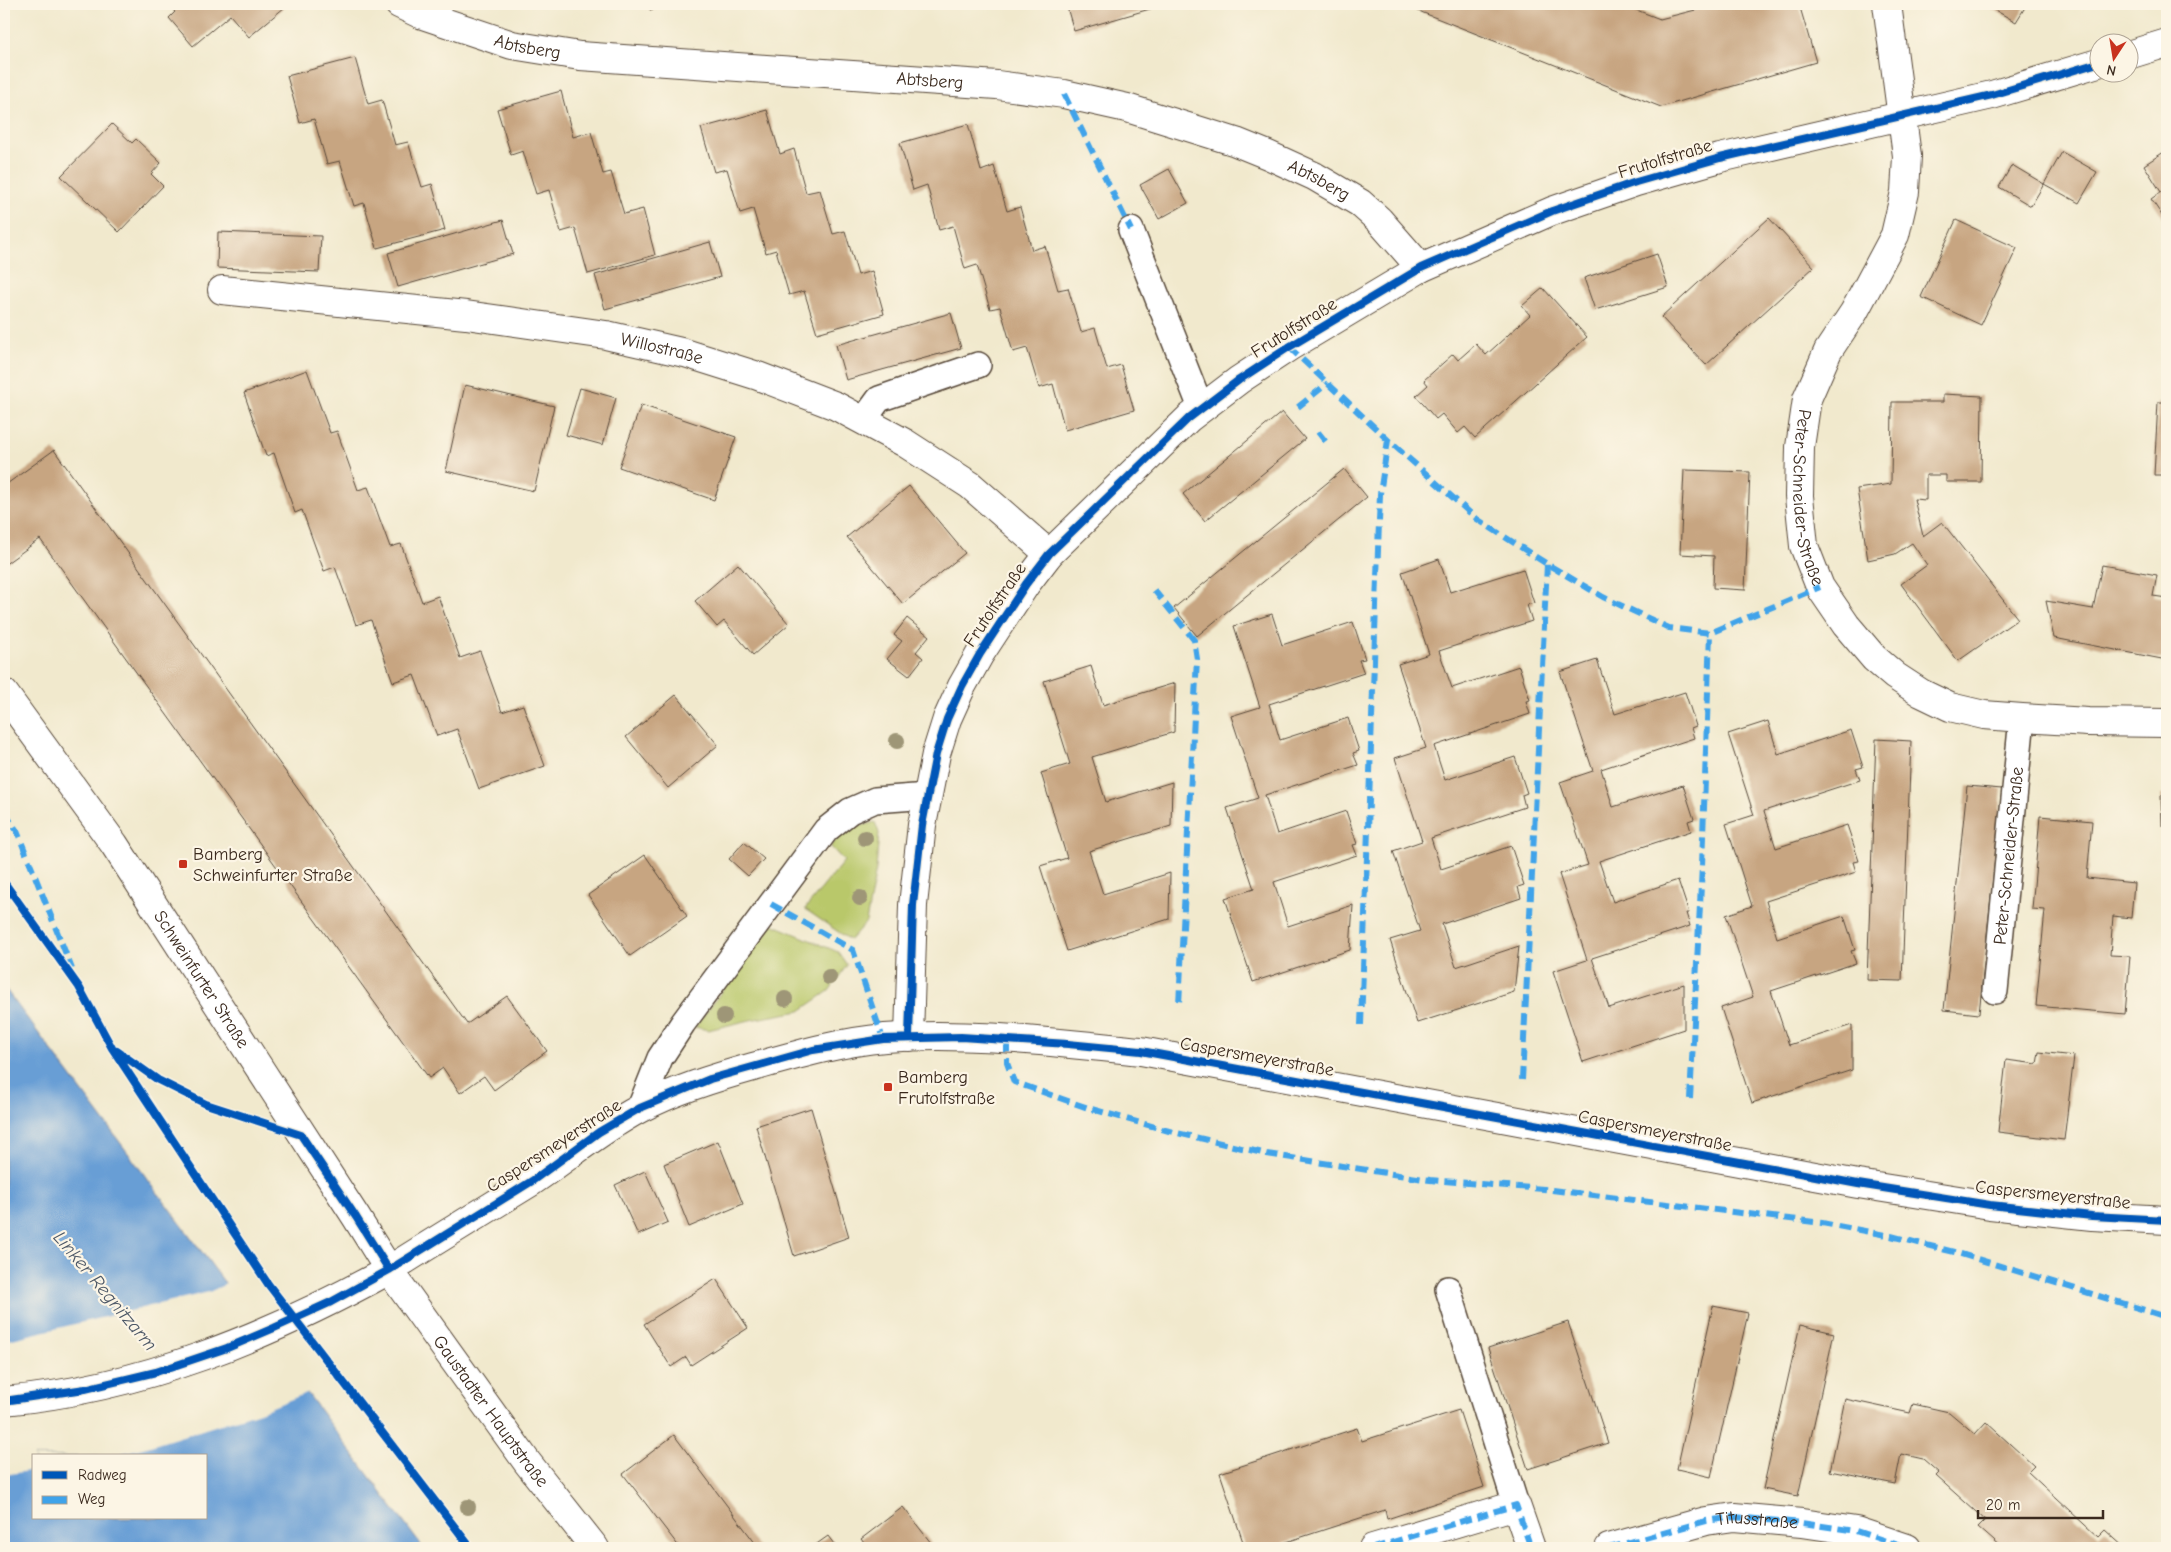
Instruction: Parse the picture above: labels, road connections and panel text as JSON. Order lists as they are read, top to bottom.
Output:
{
  "streets": {
    "street": [
      "Abtsberg",
      "Frutolfstraße",
      "Willostraße",
      "Peter-Schneider-Straße",
      "Schweinfurter Straße",
      "Caspersmeyerstraße",
      "Gaustadter Hauptstraße",
      "Titusstraße"
    ]
  },
  "crossings": [
    ["Abtsberg", "Frutolfstraße"],
    ["Frutolfstraße", "Willostraße"],
    ["Frutolfstraße", "Peter-Schneider-Straße"],
    ["Frutolfstraße", "Caspersmeyerstraße"],
    ["Schweinfurter Straße", "Caspersmeyerstraße"],
    ["Schweinfurter Straße", "Gaustadter Hauptstraße"],
    ["Caspersmeyerstraße", "Gaustadter Hauptstraße"]
  ],
  "water": ["Linker Regnitzarm"],
  "places": {
    "transit": ["Bamberg Schweinfurter Straße", "Bamberg Frutolfstraße"]
  },
  "legend": ["Radweg", "Weg"],
  "scale_bar": "20 m",
  "north": "bottom"
}
